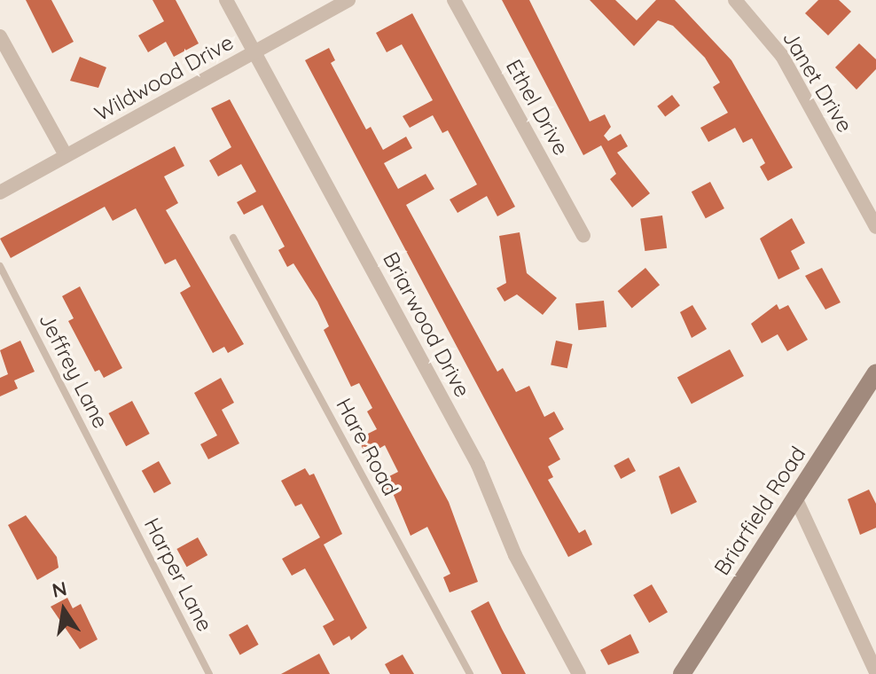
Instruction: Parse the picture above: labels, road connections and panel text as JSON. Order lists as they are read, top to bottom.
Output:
{
  "streets": {
    "main road": ["Briarfield Road"],
    "street": [
      "Wildwood Drive",
      "Janet Drive",
      "Ethel Drive",
      "Briarwood Drive"
    ],
    "lane": ["Jeffrey Lane", "Hare Road", "Harper Lane"]
  },
  "crossings": [
    ["Wildwood Drive", "Briarwood Drive"],
    ["Jeffrey Lane", "Harper Lane"]
  ],
  "north": "top"
}
